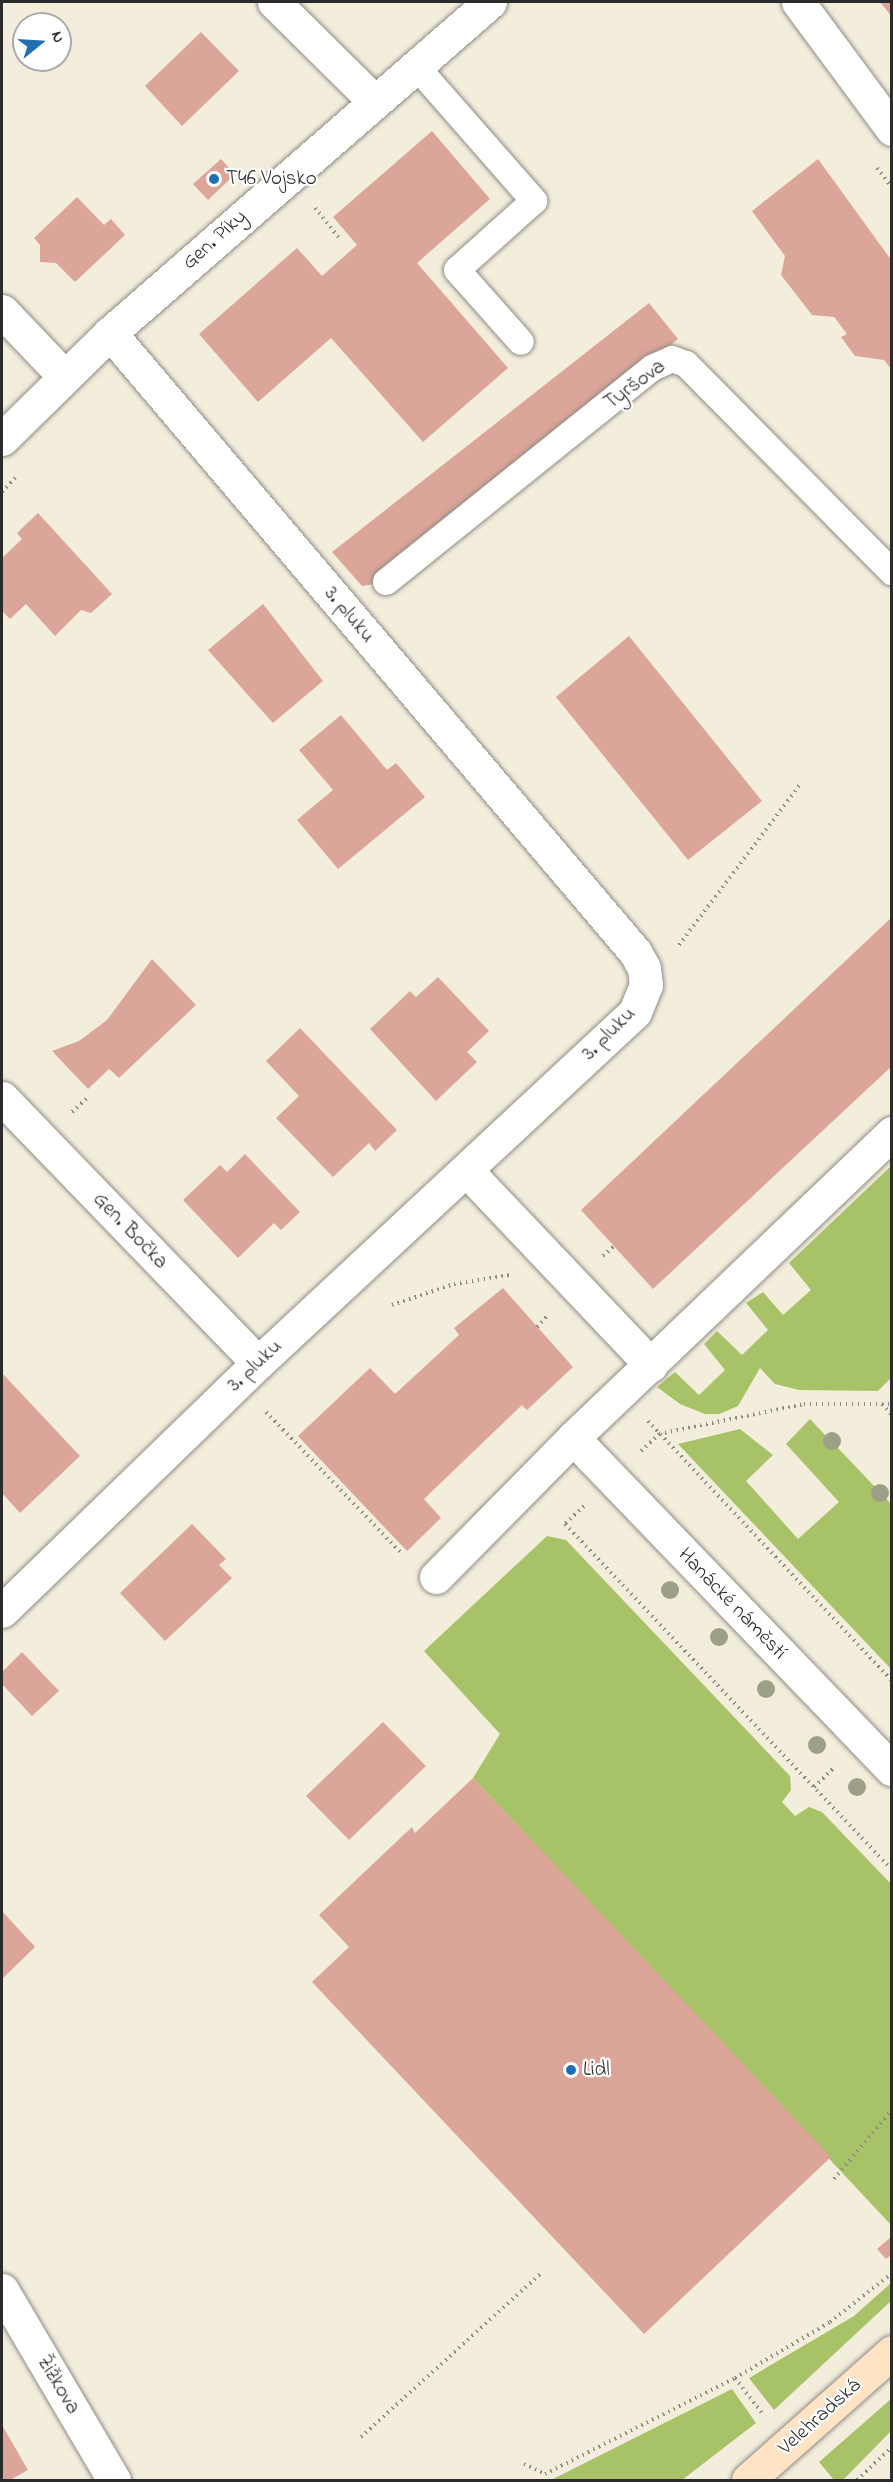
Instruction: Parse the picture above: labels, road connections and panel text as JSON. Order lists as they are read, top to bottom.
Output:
{
  "streets": {
    "main road": ["Velehradská"],
    "street": [
      "Gen. Píky",
      "3. pluku",
      "Gen. Bočka",
      "Hanácké náměstí",
      "Žižkova"
    ],
    "lane": ["Tyršova"]
  },
  "crossings": [
    ["Gen. Píky", "3. pluku"],
    ["3. pluku", "Gen. Bočka"]
  ],
  "places": ["T46 Vojsko", "Lidl"],
  "north": "right"
}
